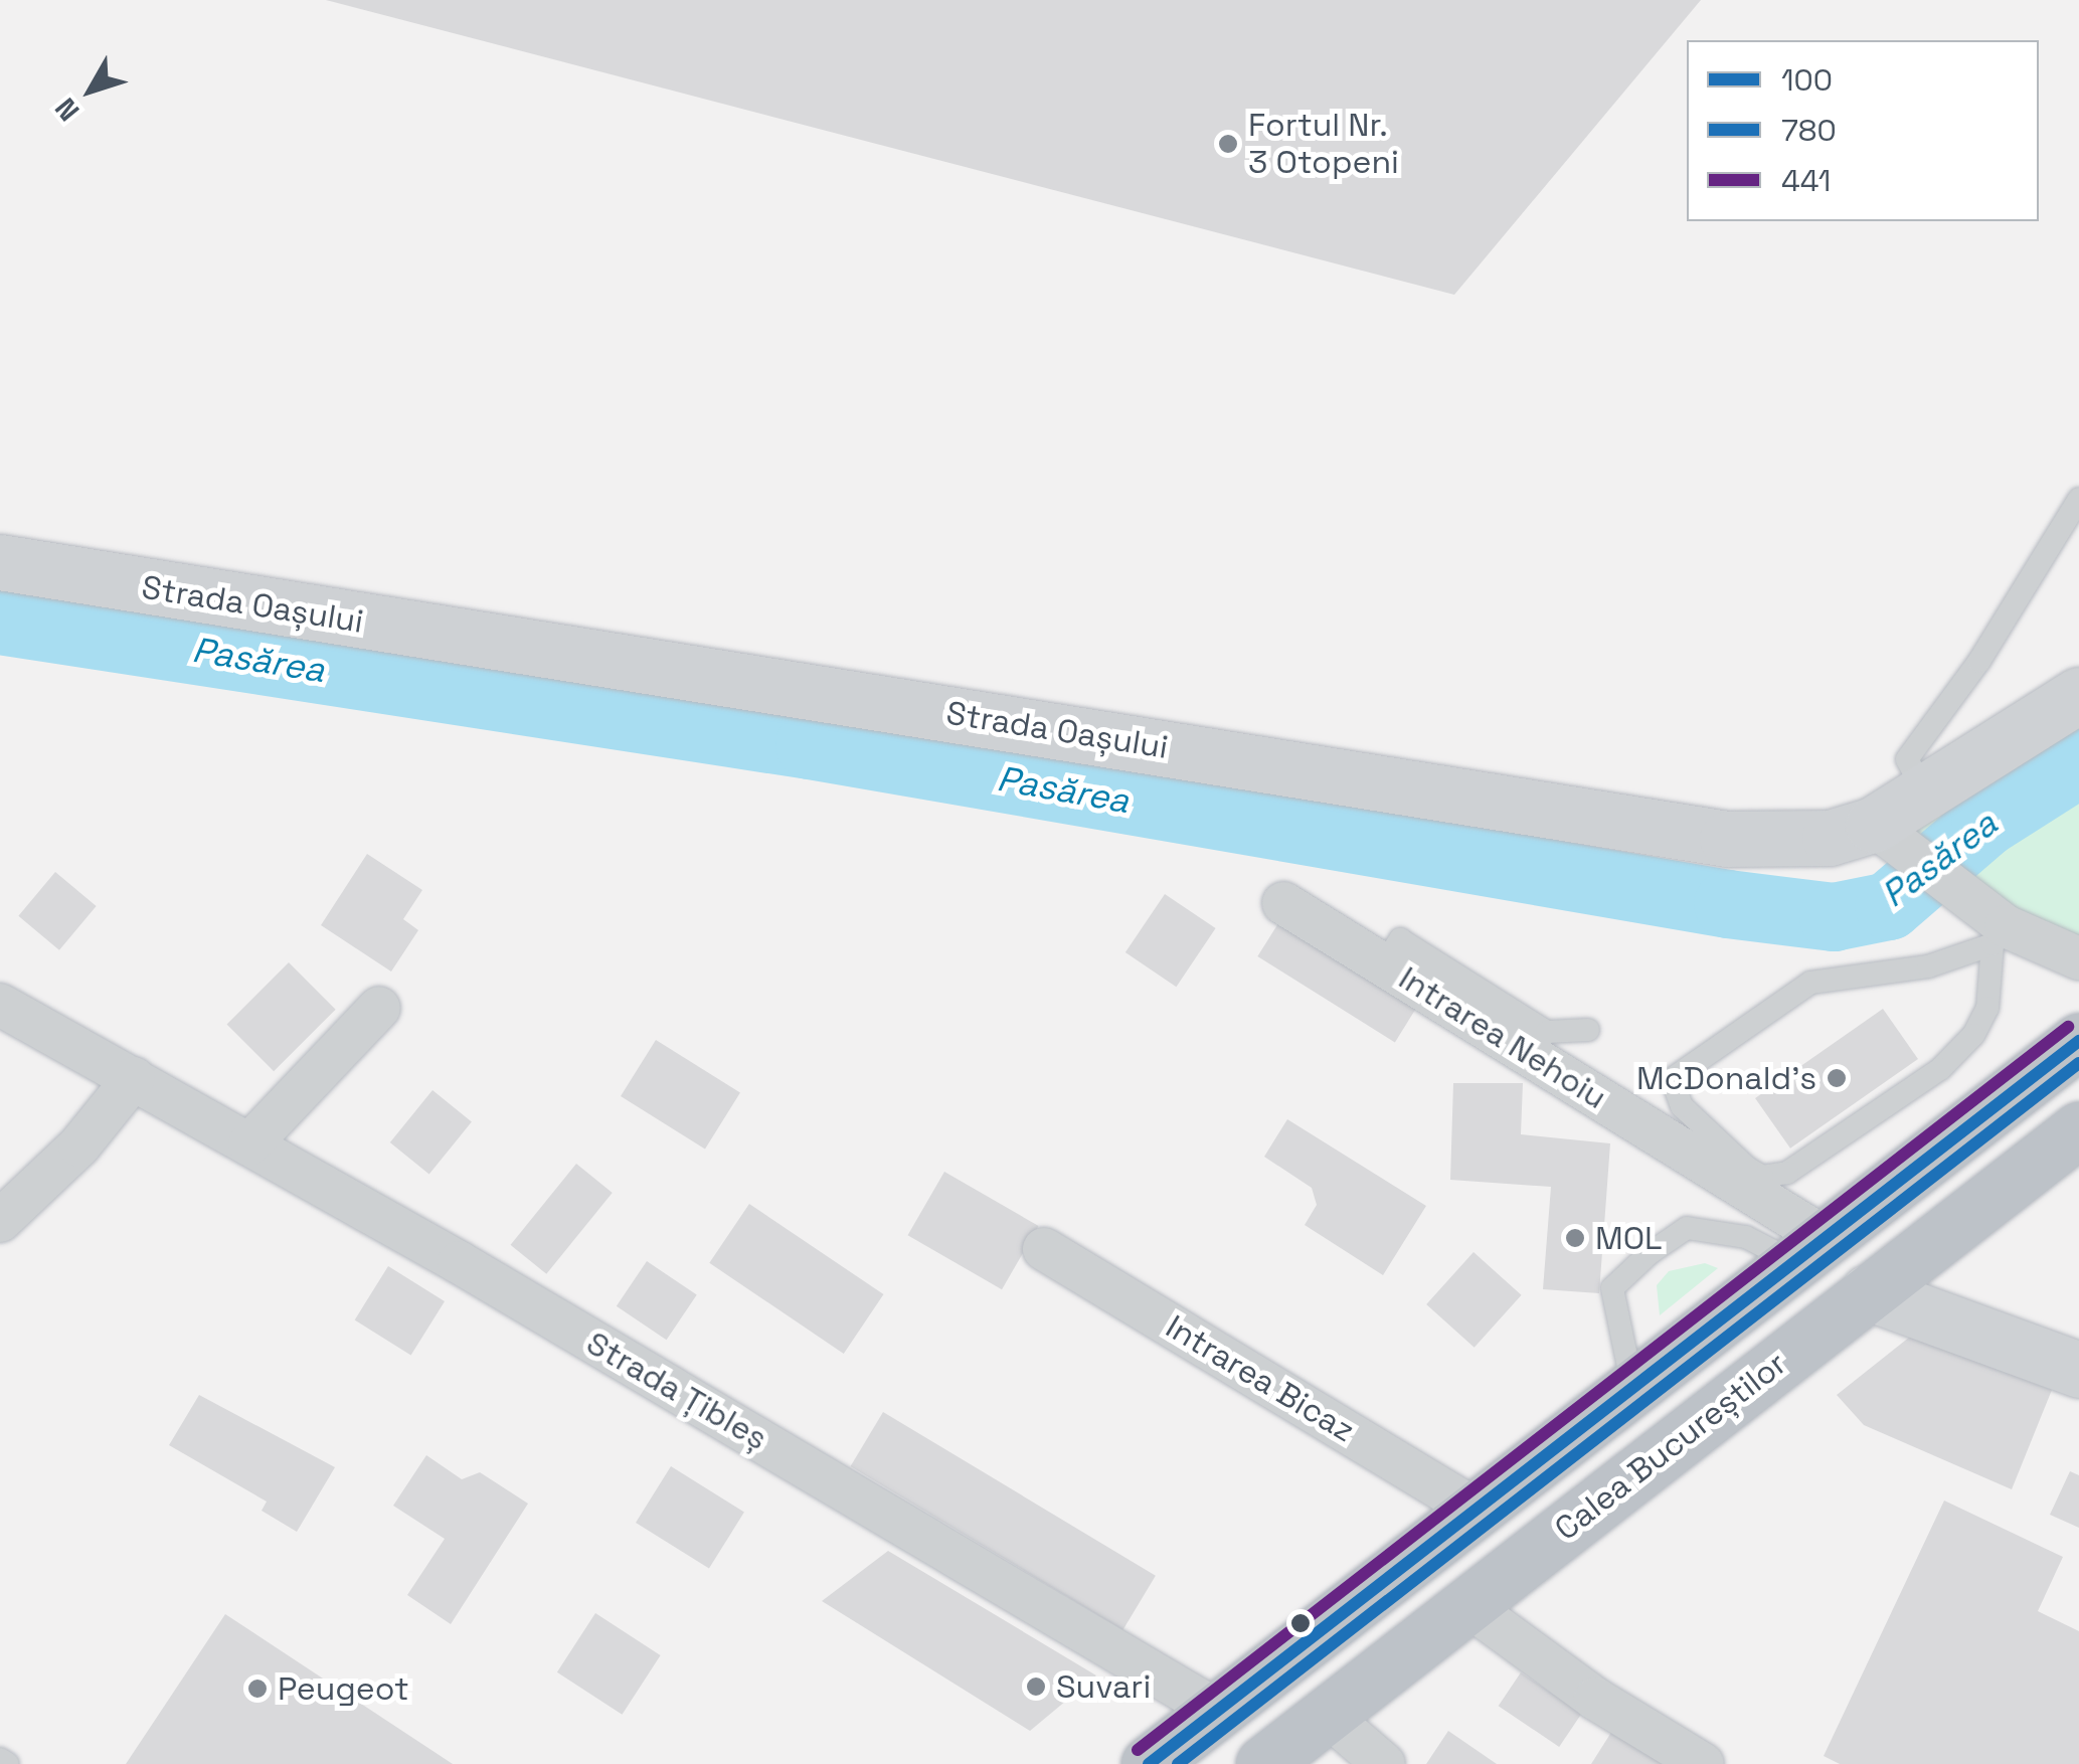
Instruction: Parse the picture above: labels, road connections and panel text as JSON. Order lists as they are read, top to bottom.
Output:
{
  "streets": {
    "highway": ["Calea Bucureștilor"],
    "street": [
      "Strada Oașului",
      "Intrarea Nehoiu",
      "Intrarea Bicaz",
      "Strada Țibleș"
    ]
  },
  "water": ["Pasărea"],
  "places": [
    "Fortul Nr. 3 Otopeni",
    "McDonald's",
    "MOL",
    "Suvari",
    "Peugeot"
  ],
  "lines": ["transit line 441", "transit line 100", "transit line 780"],
  "legend": ["100", "780", "441"],
  "north": "bottom left"
}
